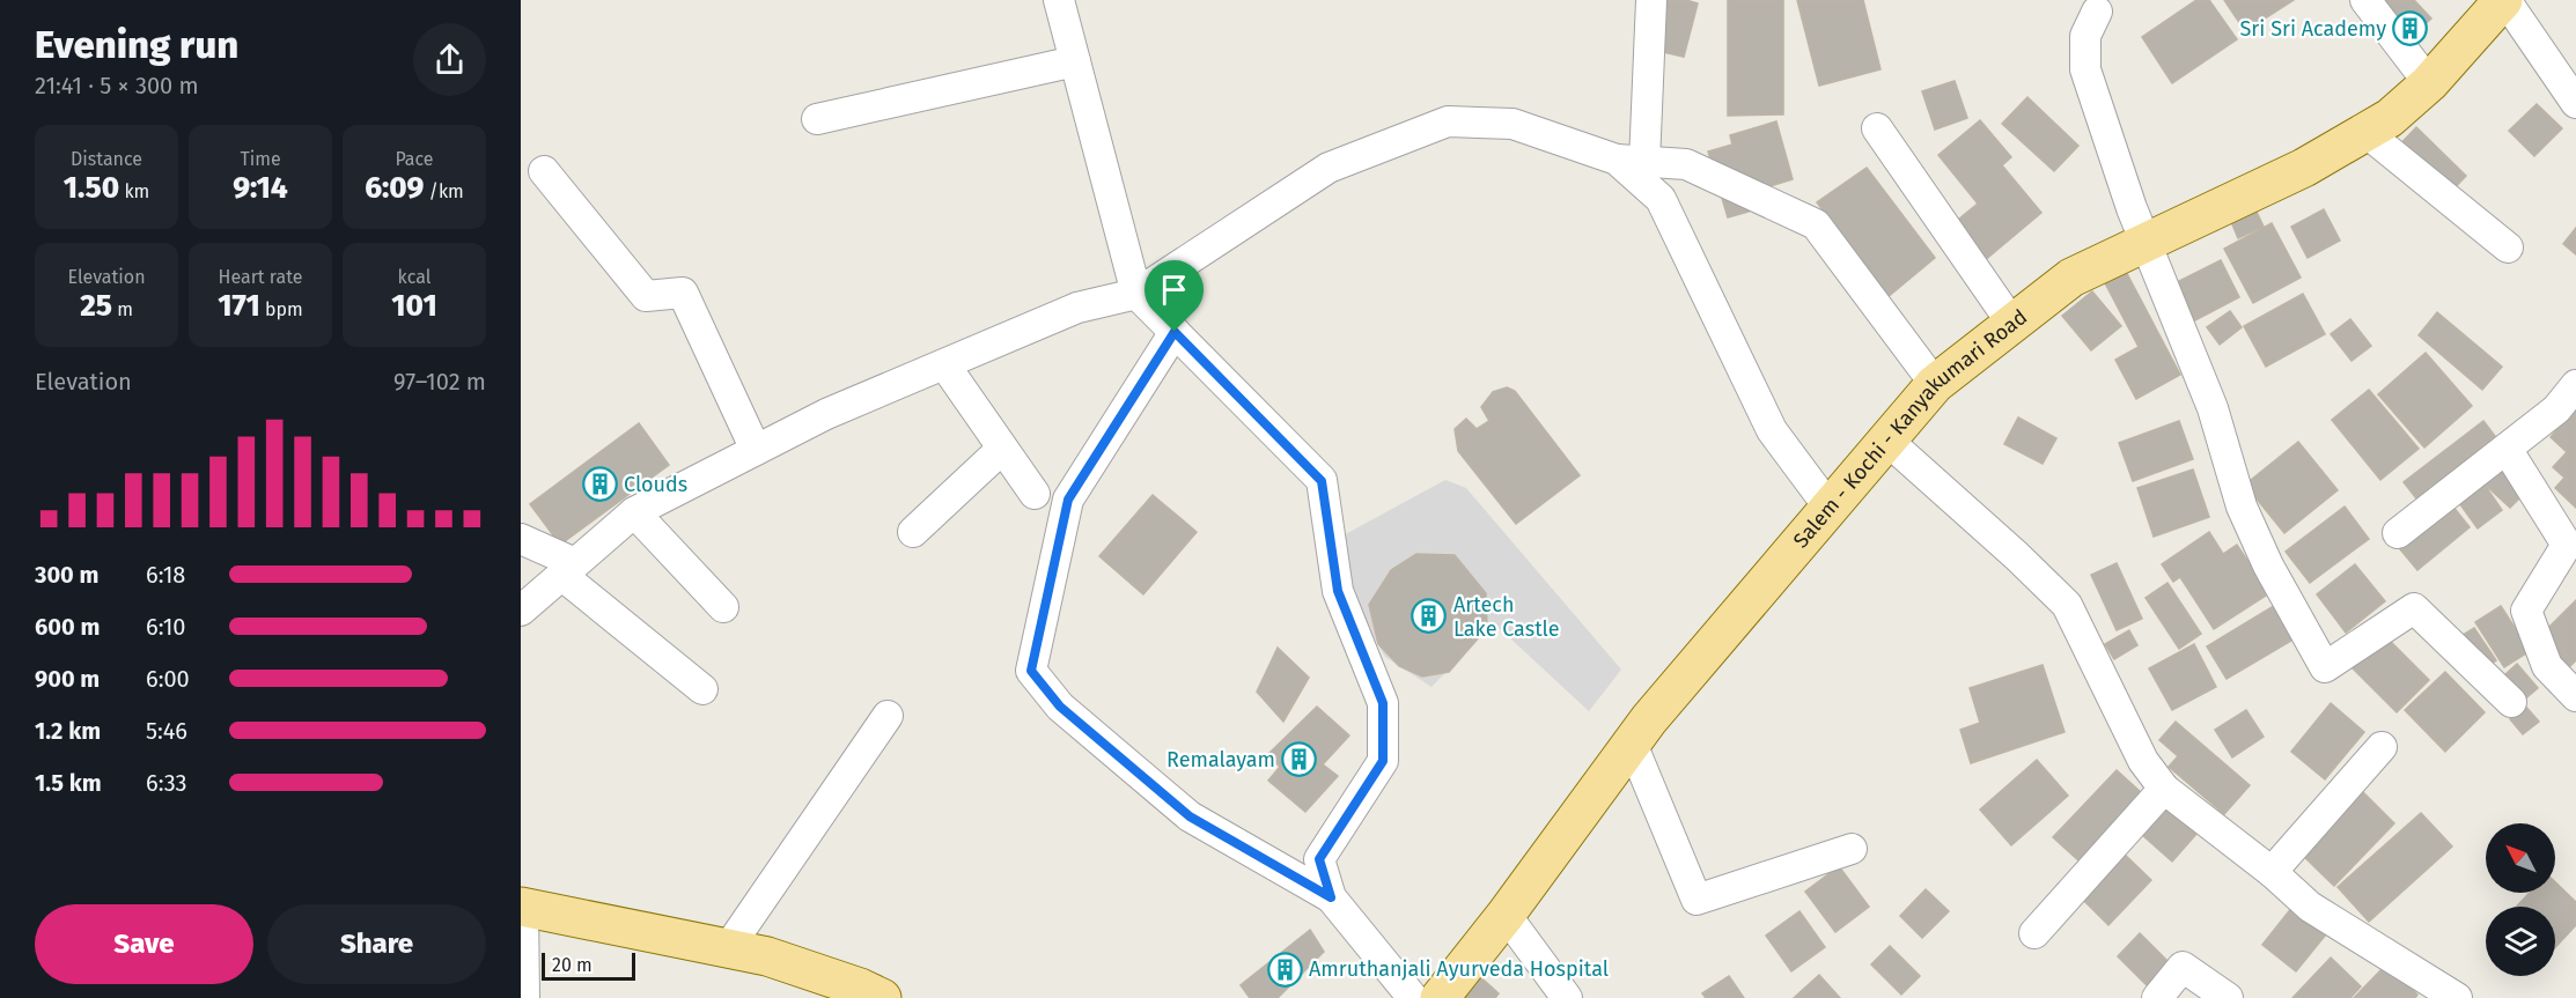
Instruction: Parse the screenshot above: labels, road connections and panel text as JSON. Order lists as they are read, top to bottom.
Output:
{
  "streets": {
    "main road": ["Salem - Kochi - Kanyakumari Road"]
  },
  "places": {
    "building": [
      "Sri Sri Academy",
      "Clouds",
      "Artech Lake Castle",
      "Remalayam",
      "Amruthanjali Ayurveda Hospital"
    ]
  },
  "scale_bar": "20 m",
  "north": "top left",
  "page": {
    "heading": ["Evening run", "21:41 · 5 × 300 m"],
    "stats": [
      ["Distance", "1.50 km"],
      ["Time", "9:14"],
      ["Pace", "6:09 /km"],
      ["Elevation", "25 m"],
      ["Heart rate", "171 bpm"],
      ["kcal", "101"]
    ],
    "chart": ["Elevation", "97–102 m"],
    "list": [
      {
        "name": "300 m",
        "note": "6:18"
      },
      {
        "name": "600 m",
        "note": "6:10"
      },
      {
        "name": "900 m",
        "note": "6:00"
      },
      {
        "name": "1.2 km",
        "note": "5:46"
      },
      {
        "name": "1.5 km",
        "note": "6:33"
      }
    ],
    "buttons": ["Save", "Share"],
    "scale": "20 m"
  }
}
